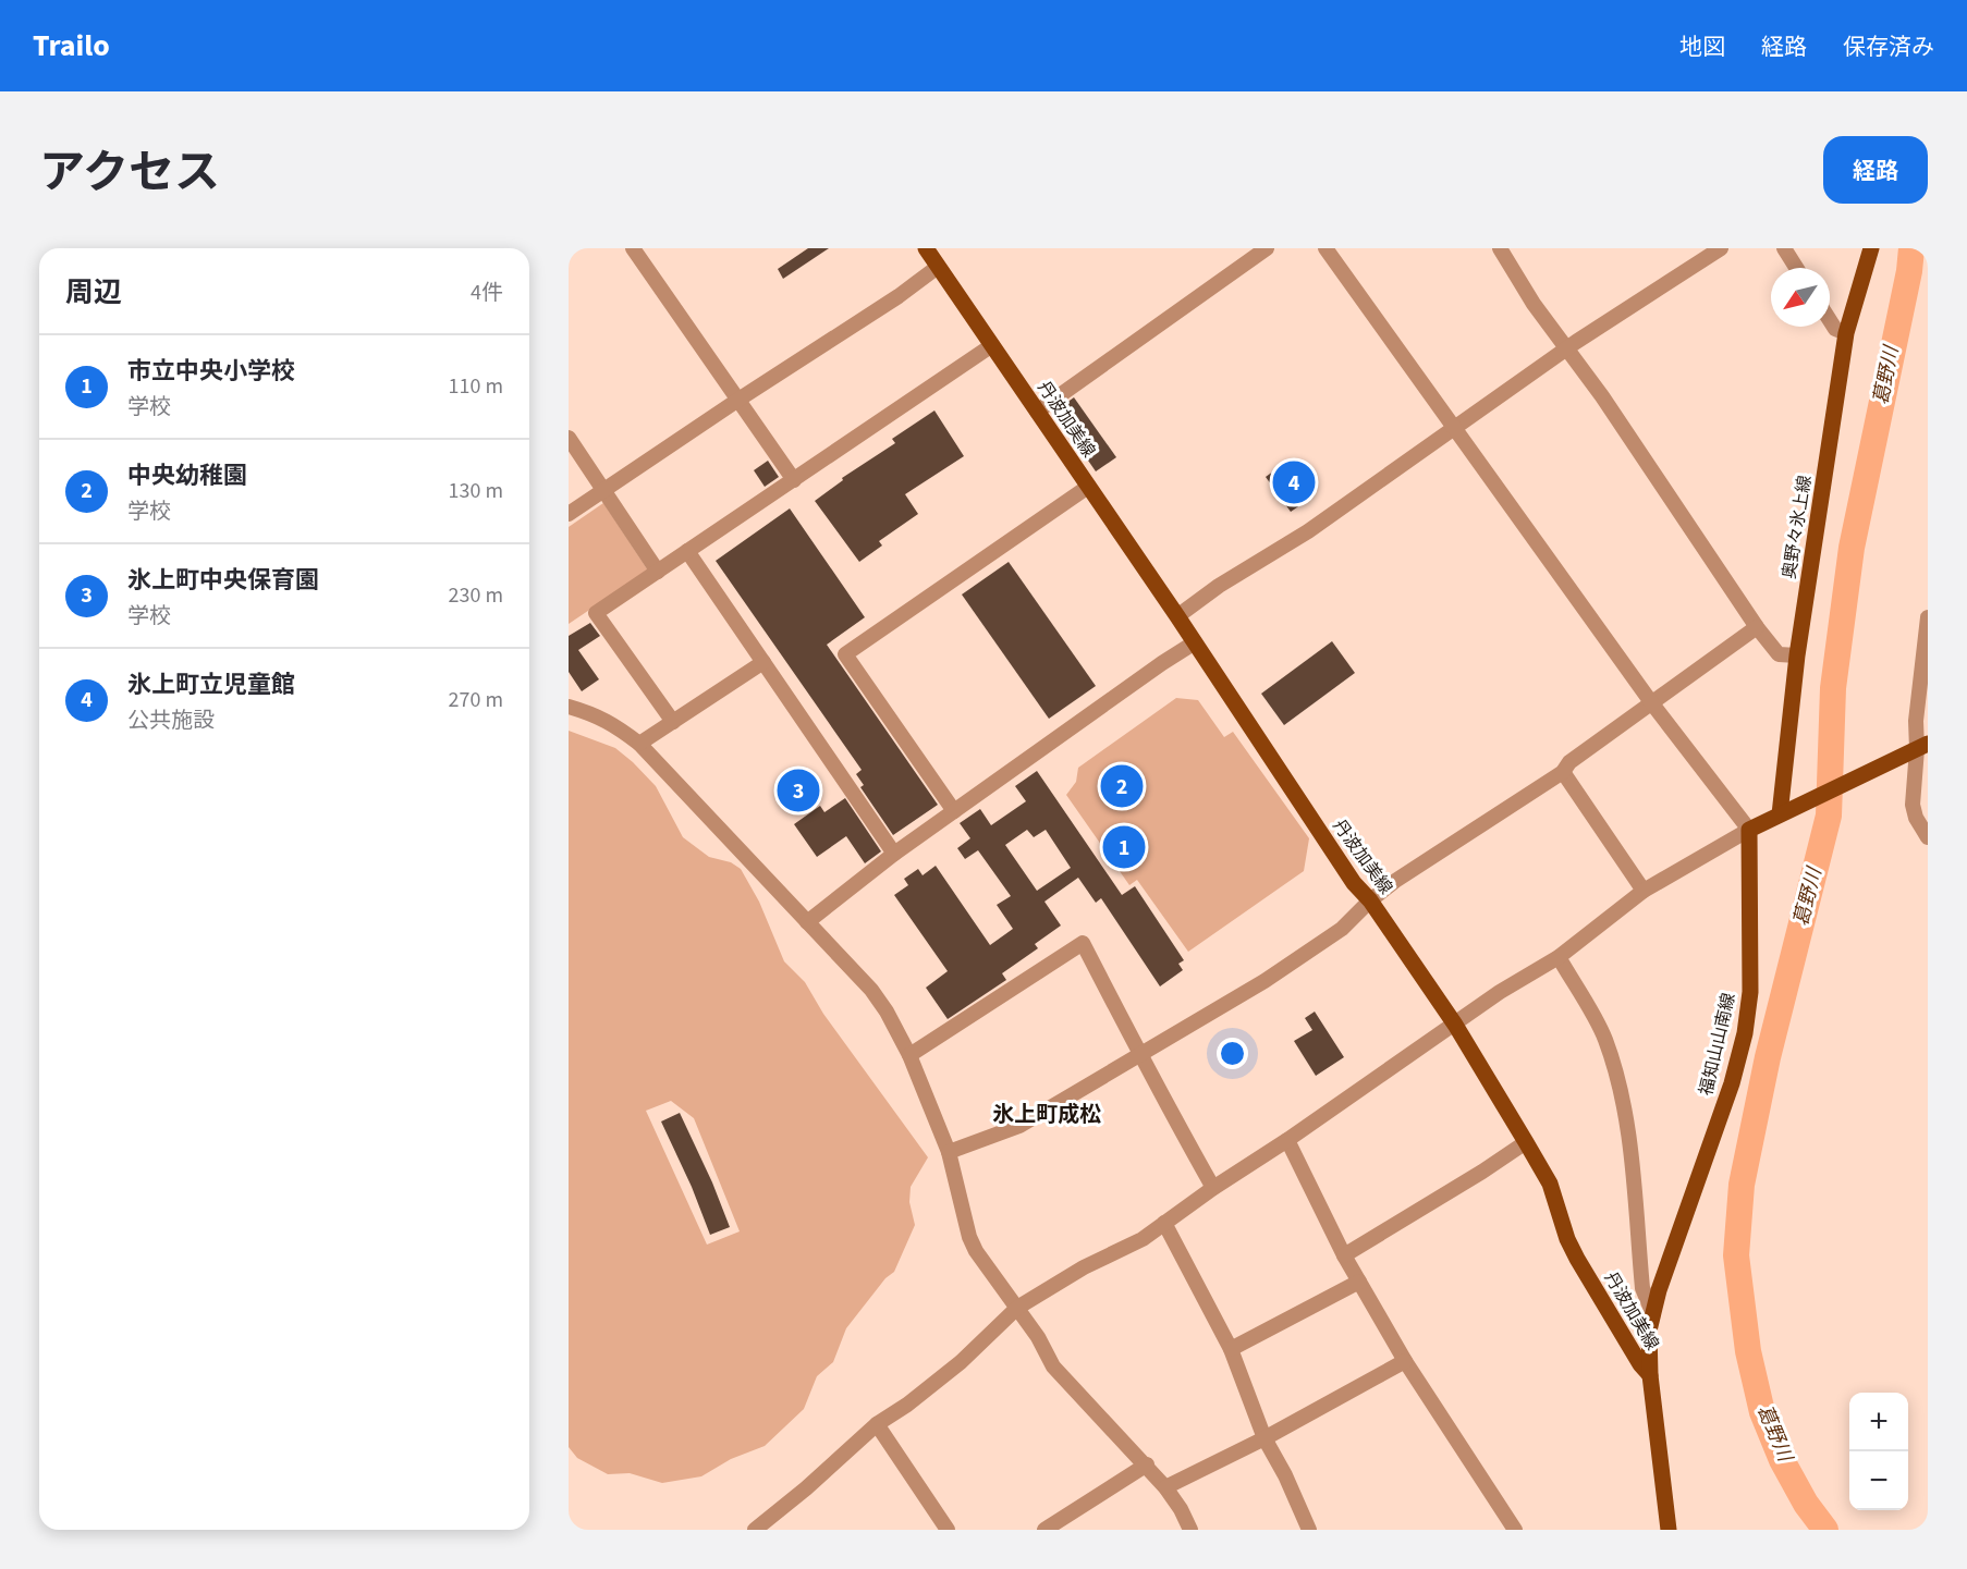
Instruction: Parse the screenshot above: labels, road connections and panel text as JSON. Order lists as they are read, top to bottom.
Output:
{
  "streets": {
    "main road": ["丹波加美線", "奥野々氷上線", "福知山山南線"]
  },
  "crossings": [
    ["丹波加美線", "福知山山南線"]
  ],
  "districts": ["氷上町成松"],
  "water": ["葛野川"],
  "north": "bottom left",
  "page": {
    "header": "Trailo",
    "nav": ["地図", "経路", "保存済み"],
    "title": "アクセス",
    "buttons": "経路",
    "heading": ["周辺", "4件"],
    "list": [
      {
        "mark": "1",
        "name": "市立中央小学校",
        "note": "学校",
        "value": "110 m"
      },
      {
        "mark": "2",
        "name": "中央幼稚園",
        "note": "学校",
        "value": "130 m"
      },
      {
        "mark": "3",
        "name": "氷上町中央保育園",
        "note": "学校",
        "value": "230 m"
      },
      {
        "mark": "4",
        "name": "氷上町立児童館",
        "note": "公共施設",
        "value": "270 m"
      }
    ],
    "pins": [
      "4",
      "2",
      "3",
      "1"
    ],
    "map_buttons": ["+", "−"]
  }
}
